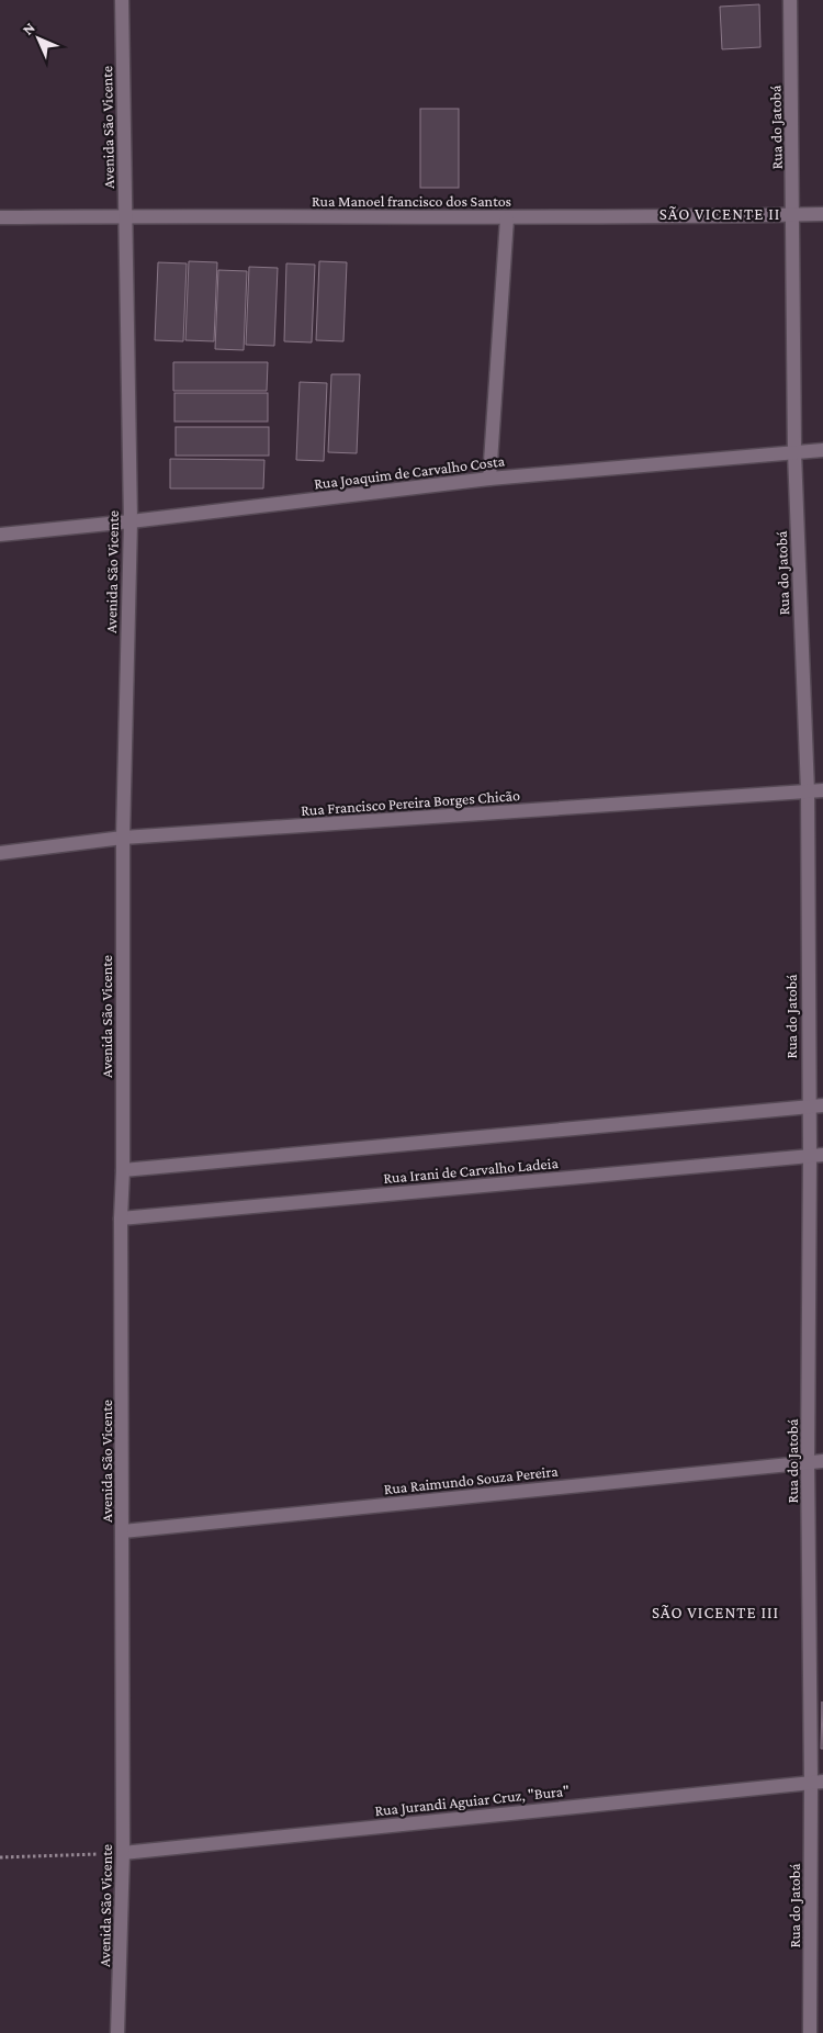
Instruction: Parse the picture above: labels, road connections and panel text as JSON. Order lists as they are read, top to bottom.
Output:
{
  "streets": {
    "street": [
      "Avenida São Vicente",
      "Rua do Jatobá",
      "Rua Manoel francisco dos Santos",
      "Rua Joaquim de Carvalho Costa",
      "Rua Francisco Pereira Borges Chicão",
      "Rua Irani de Carvalho Ladeia",
      "Rua Raimundo Souza Pereira",
      "Rua Jurandi Aguiar Cruz, \"Bura\""
    ]
  },
  "crossings": [
    ["Avenida São Vicente", "Rua Manoel francisco dos Santos"],
    ["Avenida São Vicente", "Rua Joaquim de Carvalho Costa"],
    ["Avenida São Vicente", "Rua Francisco Pereira Borges Chicão"],
    ["Avenida São Vicente", "Rua Irani de Carvalho Ladeia"],
    ["Avenida São Vicente", "Rua Raimundo Souza Pereira"],
    ["Avenida São Vicente", "Rua Jurandi Aguiar Cruz, \"Bura\""],
    ["Rua do Jatobá", "Rua Manoel francisco dos Santos"],
    ["Rua do Jatobá", "Rua Joaquim de Carvalho Costa"],
    ["Rua do Jatobá", "Rua Francisco Pereira Borges Chicão"],
    ["Rua do Jatobá", "Rua Irani de Carvalho Ladeia"],
    ["Rua do Jatobá", "Rua Raimundo Souza Pereira"],
    ["Rua do Jatobá", "Rua Jurandi Aguiar Cruz, \"Bura\""]
  ],
  "districts": ["SÃO VICENTE II", "SÃO VICENTE III"],
  "north": "top left"
}
